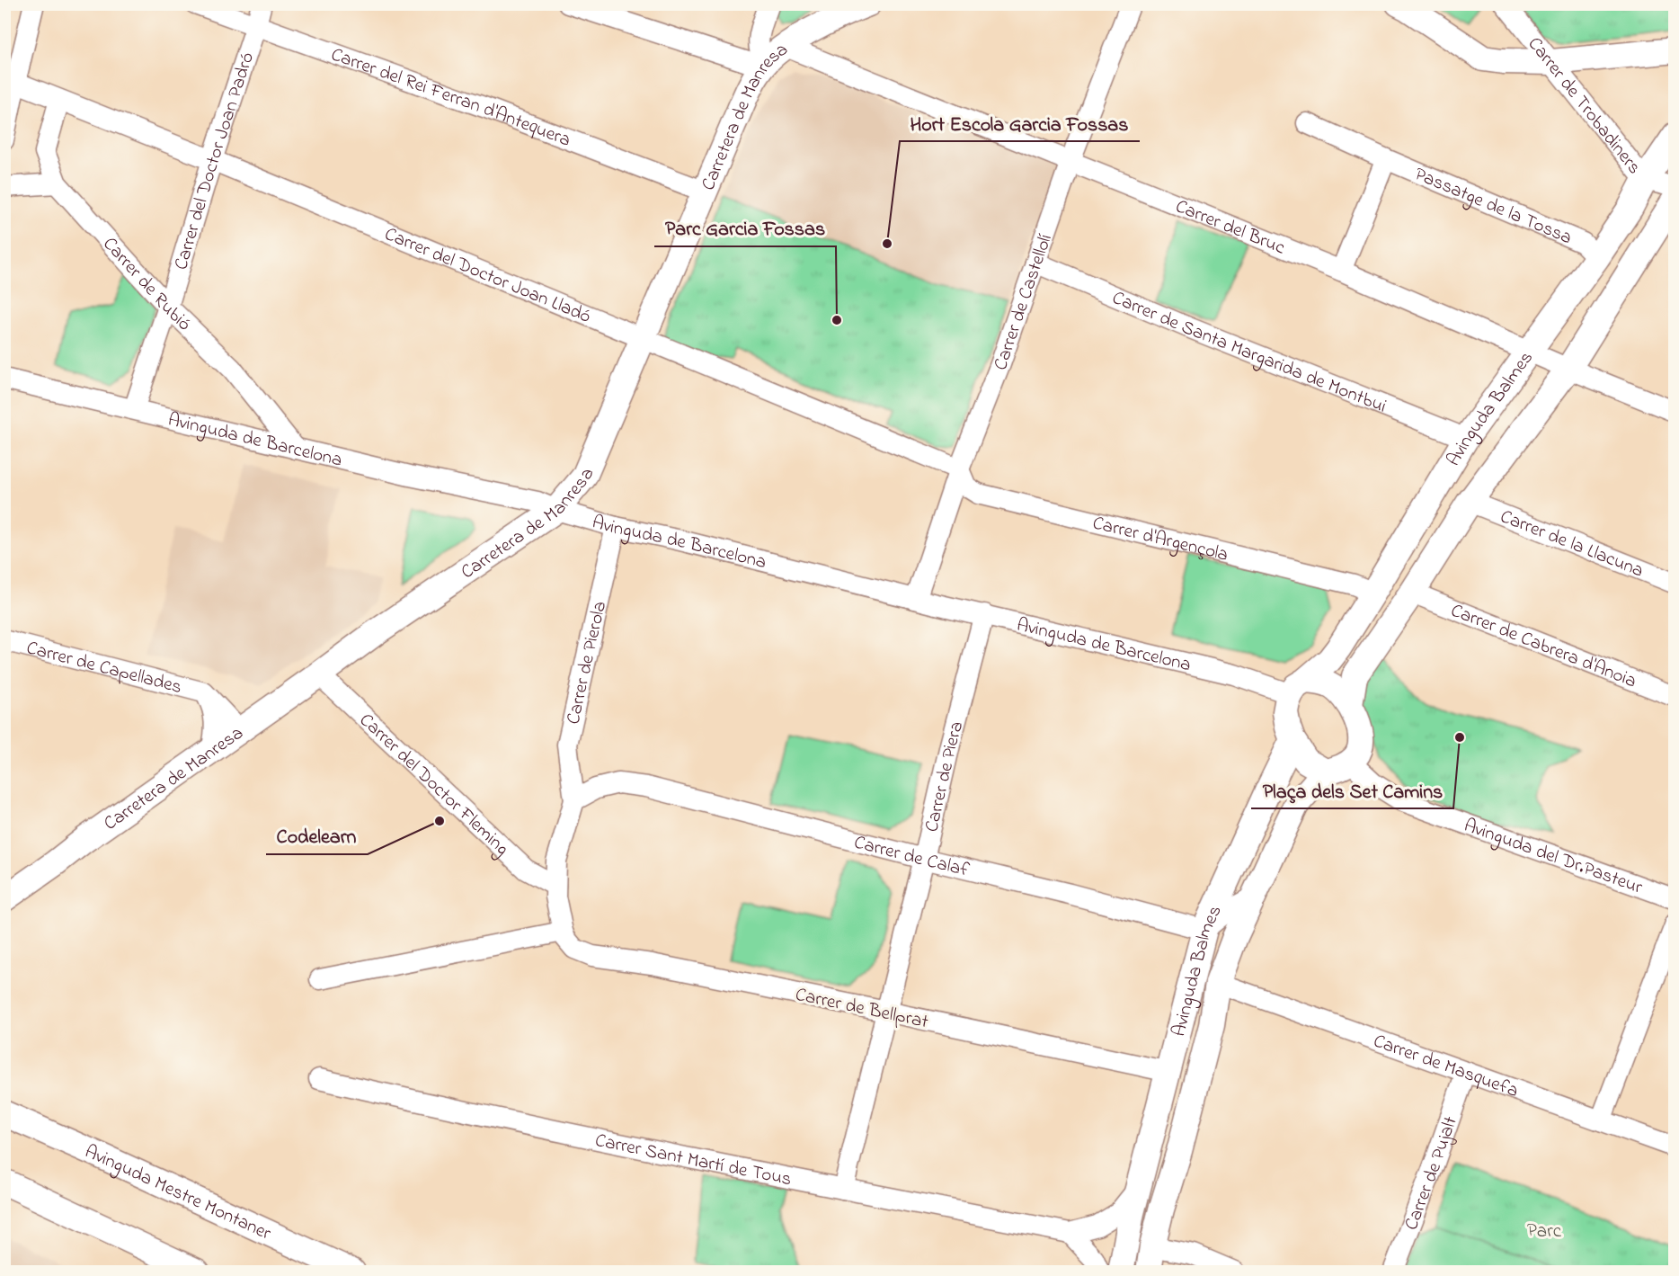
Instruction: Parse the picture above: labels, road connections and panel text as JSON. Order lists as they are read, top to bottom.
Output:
{
  "streets": {
    "street": [
      "Carrer del Rei Ferran d'Antequera",
      "Carrer de Trobadiners",
      "Carretera de Manresa",
      "Carrer del Doctor Joan Padró",
      "Passatge de la Tossa",
      "Carrer del Bruc",
      "Carrer del Doctor Joan Lladó",
      "Carrer de Rubió",
      "Carrer de Castellolí",
      "Carrer de Santa Margarida de Montbui",
      "Avinguda Balmes",
      "Avinguda de Barcelona",
      "Carrer d'Argençola",
      "Carrer de la Llacuna",
      "Carrer de Cabrera d'Anoia",
      "Carrer de Pierola",
      "Carrer de Capellades",
      "Carrer de Piera",
      "Carrer del Doctor Fleming",
      "Carrer de Calaf",
      "Avinguda del Dr.Pasteur",
      "Carrer de Bellprat",
      "Carrer de Masquefa",
      "Carrer Sant Martí de Tous",
      "Carrer de Pujalt",
      "Avinguda Mestre Montaner"
    ]
  },
  "crossings": [
    ["Carrer del Rei Ferran d'Antequera", "Carretera de Manresa"],
    ["Carrer del Rei Ferran d'Antequera", "Carrer del Doctor Joan Padró"],
    ["Carrer de Trobadiners", "Avinguda Balmes"],
    ["Carretera de Manresa", "Carrer del Bruc"],
    ["Carretera de Manresa", "Carrer del Doctor Joan Lladó"],
    ["Carretera de Manresa", "Avinguda de Barcelona"],
    ["Carretera de Manresa", "Carrer de Capellades"],
    ["Carretera de Manresa", "Carrer del Doctor Fleming"],
    ["Carrer del Doctor Joan Padró", "Carrer del Doctor Joan Lladó"],
    ["Carrer del Doctor Joan Padró", "Carrer de Rubió"],
    ["Carrer del Doctor Joan Padró", "Avinguda de Barcelona"],
    ["Passatge de la Tossa", "Avinguda Balmes"],
    ["Carrer del Bruc", "Carrer de Castellolí"],
    ["Carrer del Bruc", "Avinguda Balmes"],
    ["Carrer del Doctor Joan Lladó", "Carrer de Rubió"],
    ["Carrer del Doctor Joan Lladó", "Carrer de Castellolí"],
    ["Carrer del Doctor Joan Lladó", "Carrer d'Argençola"],
    ["Carrer de Rubió", "Avinguda de Barcelona"],
    ["Carrer de Castellolí", "Carrer de Santa Margarida de Montbui"],
    ["Carrer de Castellolí", "Avinguda de Barcelona"],
    ["Carrer de Castellolí", "Carrer d'Argençola"],
    ["Carrer de Santa Margarida de Montbui", "Avinguda Balmes"],
    ["Avinguda Balmes", "Avinguda de Barcelona"],
    ["Avinguda Balmes", "Carrer d'Argençola"],
    ["Avinguda Balmes", "Carrer de la Llacuna"],
    ["Avinguda Balmes", "Carrer de Cabrera d'Anoia"],
    ["Avinguda Balmes", "Carrer de Calaf"],
    ["Avinguda Balmes", "Avinguda del Dr.Pasteur"],
    ["Avinguda Balmes", "Carrer de Bellprat"],
    ["Avinguda Balmes", "Carrer de Masquefa"],
    ["Avinguda de Barcelona", "Carrer de Pierola"],
    ["Avinguda de Barcelona", "Carrer de Piera"],
    ["Avinguda de Barcelona", "Avinguda del Dr.Pasteur"],
    ["Carrer de Pierola", "Carrer de Calaf"],
    ["Carrer de Piera", "Carrer de Calaf"],
    ["Carrer de Piera", "Carrer de Bellprat"],
    ["Carrer de Piera", "Carrer Sant Martí de Tous"],
    ["Carrer de Masquefa", "Carrer de Pujalt"]
  ],
  "parks": ["Parc"],
  "places": [
    "Hort Escola Garcia Fossas",
    "Parc Garcia Fossas",
    "Plaça dels Set Camins",
    "Codelearn"
  ]
}
